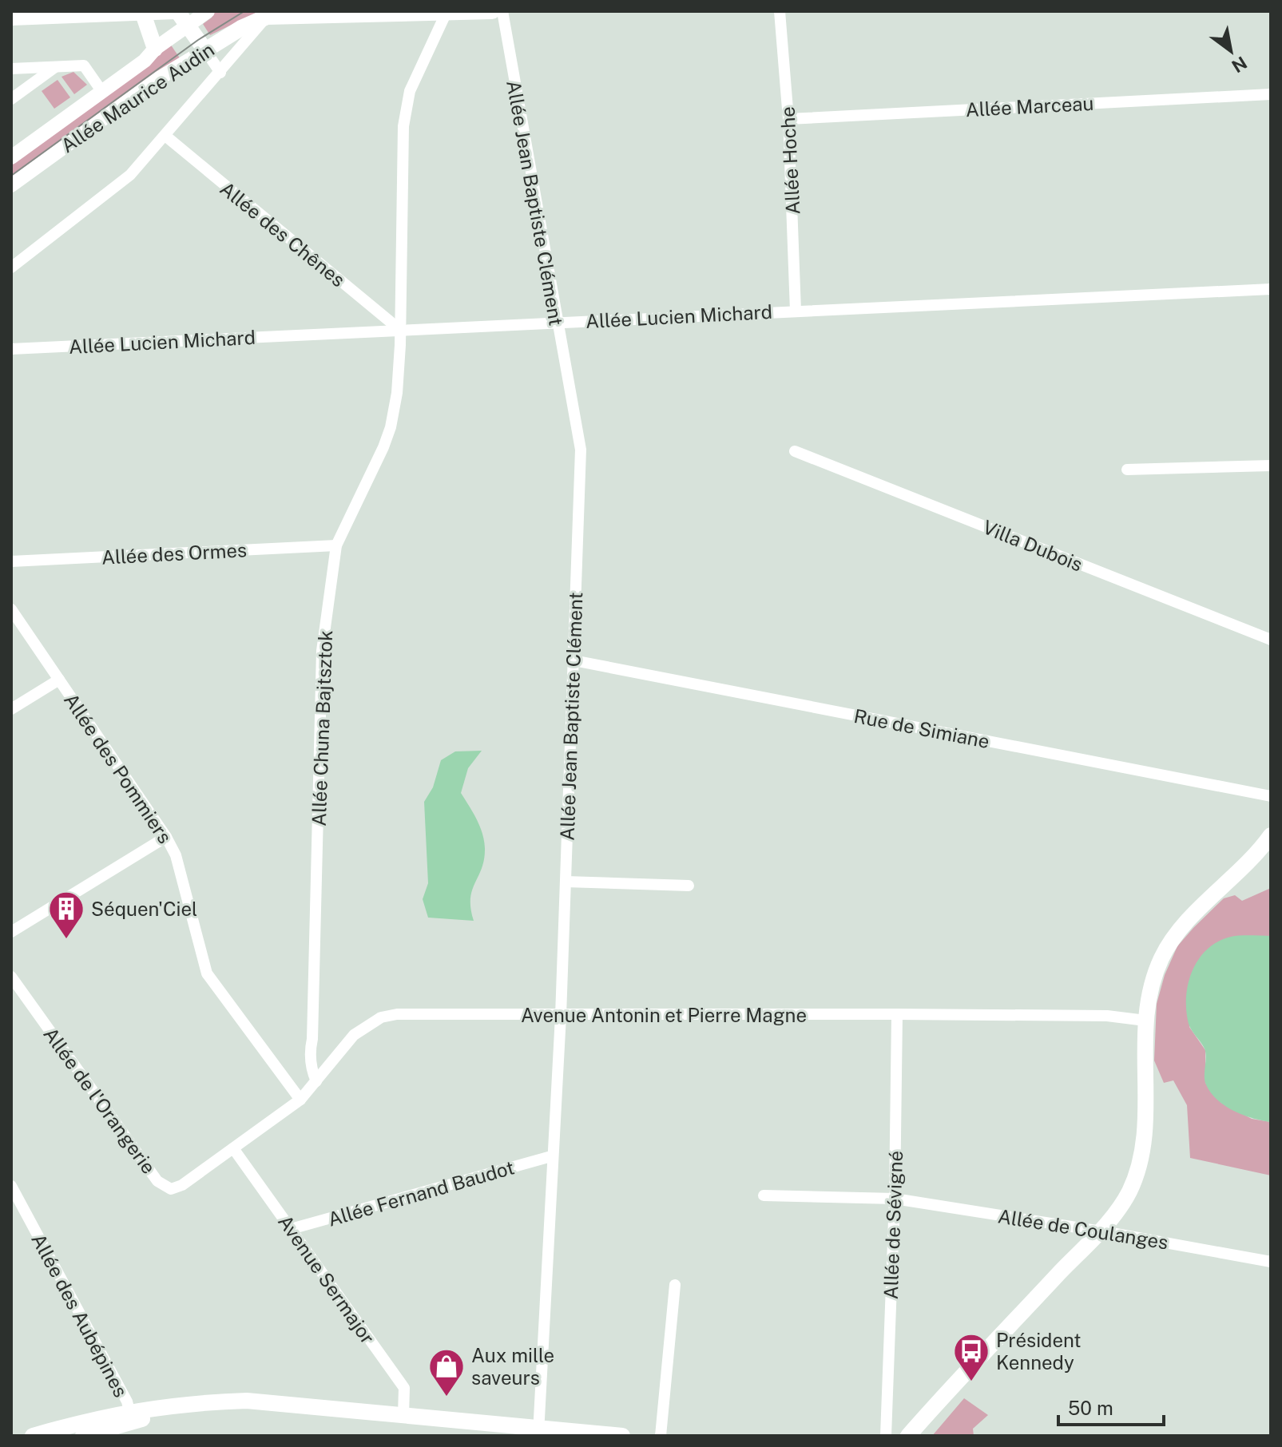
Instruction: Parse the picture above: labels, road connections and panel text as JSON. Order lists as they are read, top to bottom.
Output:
{
  "streets": {
    "main road": ["Allée Maurice Audin"],
    "street": [
      "Allée Marceau",
      "Allée Hoche",
      "Allée Jean Baptiste Clément",
      "Allée des Chênes",
      "Allée Lucien Michard",
      "Villa Dubois",
      "Allée des Ormes",
      "Allée Chuna Bajtsztok",
      "Rue de Simiane",
      "Allée des Pommiers",
      "Avenue Antonin et Pierre Magne",
      "Allée de l'Orangerie",
      "Allée Fernand Baudot",
      "Allée de Sévigné",
      "Allée de Coulanges",
      "Avenue Sermajor",
      "Allée des Aubépines"
    ]
  },
  "crossings": [
    ["Allée Marceau", "Allée Hoche"],
    ["Allée Hoche", "Allée Lucien Michard"],
    ["Allée Jean Baptiste Clément", "Allée Lucien Michard"],
    ["Allée Jean Baptiste Clément", "Rue de Simiane"],
    ["Allée Jean Baptiste Clément", "Avenue Antonin et Pierre Magne"],
    ["Allée Jean Baptiste Clément", "Allée Fernand Baudot"],
    ["Allée des Chênes", "Allée Lucien Michard"],
    ["Allée des Chênes", "Allée Chuna Bajtsztok"],
    ["Allée Lucien Michard", "Allée Chuna Bajtsztok"],
    ["Allée des Ormes", "Allée Chuna Bajtsztok"],
    ["Allée Chuna Bajtsztok", "Avenue Antonin et Pierre Magne"],
    ["Allée des Pommiers", "Avenue Antonin et Pierre Magne"],
    ["Avenue Antonin et Pierre Magne", "Allée de l'Orangerie"],
    ["Avenue Antonin et Pierre Magne", "Allée de Sévigné"],
    ["Avenue Antonin et Pierre Magne", "Avenue Sermajor"],
    ["Allée de l'Orangerie", "Avenue Sermajor"],
    ["Allée Fernand Baudot", "Avenue Sermajor"],
    ["Allée de Sévigné", "Allée de Coulanges"]
  ],
  "places": {
    "building": ["Séquen'Ciel"],
    "bus stop": ["Président Kennedy"],
    "shop": ["Aux mille saveurs"]
  },
  "scale_bar": "50 m",
  "north": "bottom right"
}
